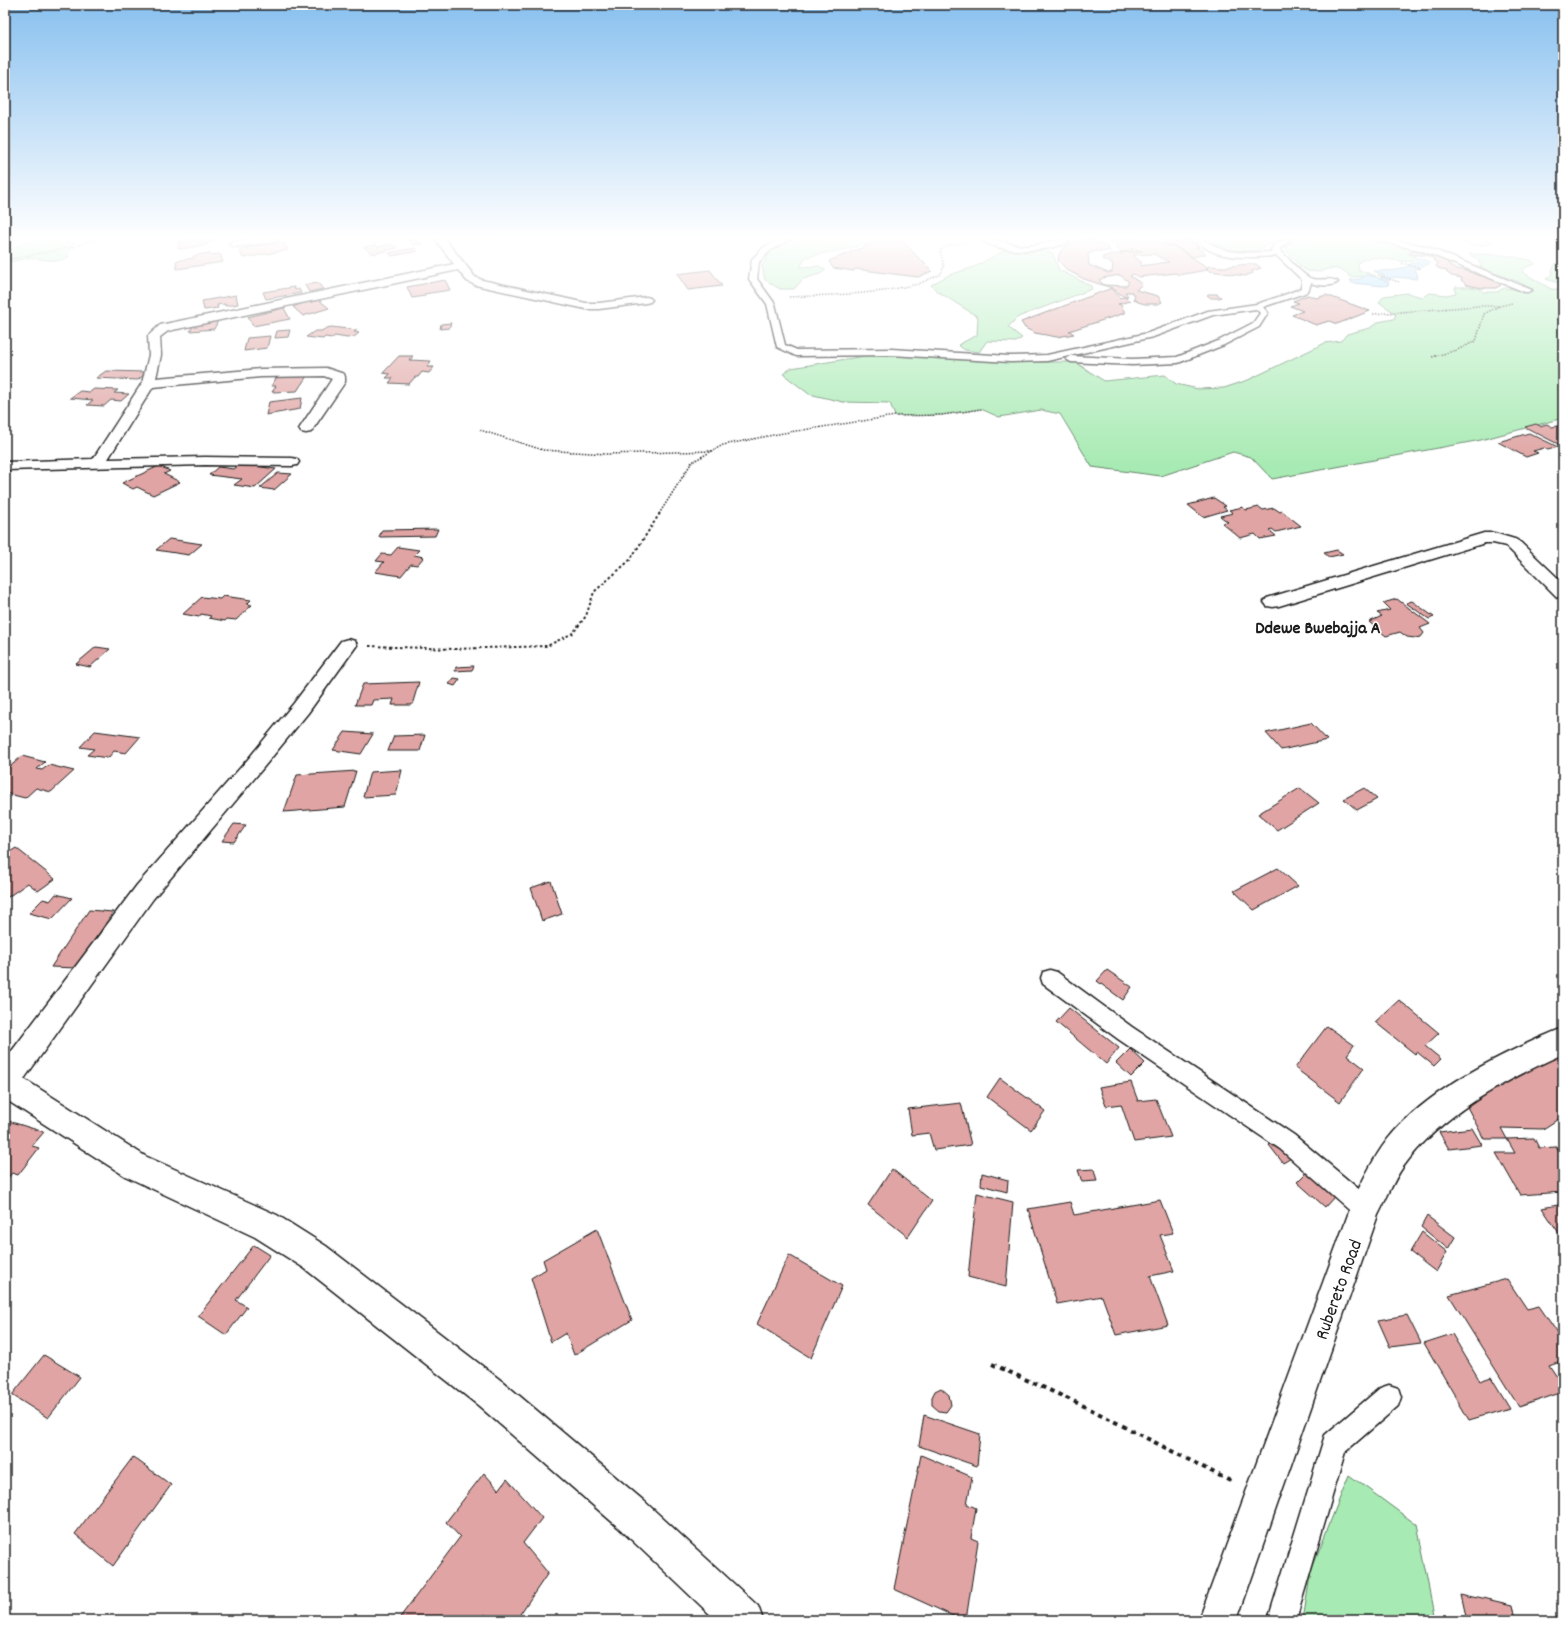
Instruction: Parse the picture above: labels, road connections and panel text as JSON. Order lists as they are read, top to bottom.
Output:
{
  "streets": {
    "street": ["Rubereto Road"]
  },
  "districts": ["Ddewe Bwebajja A"]
}
